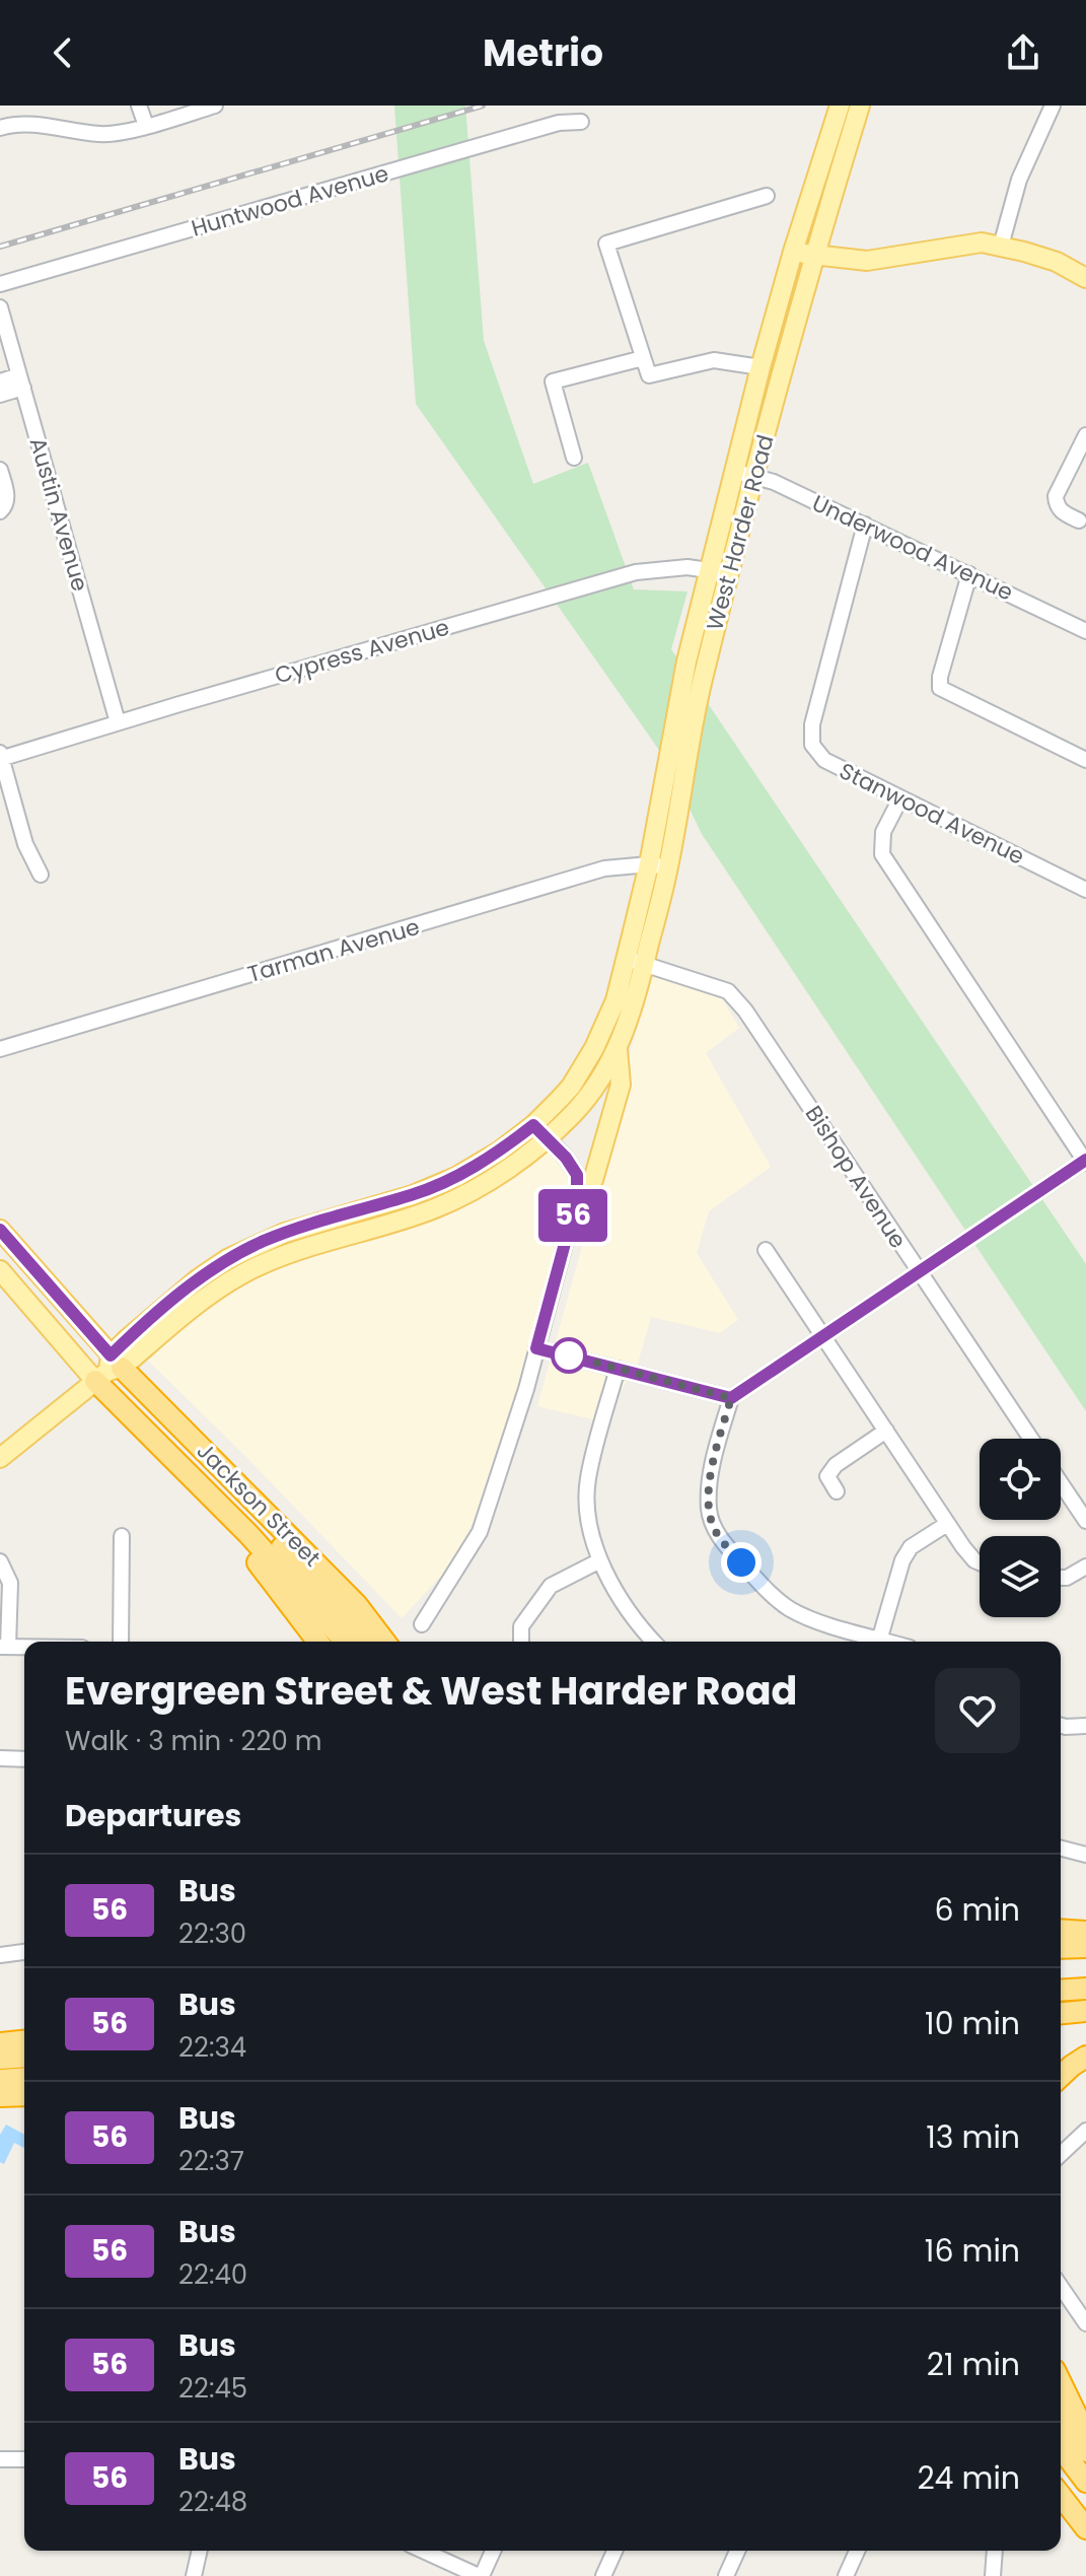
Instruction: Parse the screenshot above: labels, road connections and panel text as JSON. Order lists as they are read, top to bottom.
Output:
{
  "streets": {
    "highway": ["Jackson Street"],
    "main road": ["West Harder Road"],
    "street": [
      "Huntwood Avenue",
      "Austin Avenue",
      "Underwood Avenue",
      "Cypress Avenue",
      "Stanwood Avenue",
      "Tarman Avenue",
      "Bishop Avenue"
    ]
  },
  "crossings": [
    ["Austin Avenue", "Cypress Avenue"],
    ["West Harder Road", "Underwood Avenue"],
    ["West Harder Road", "Cypress Avenue"],
    ["West Harder Road", "Tarman Avenue"],
    ["West Harder Road", "Bishop Avenue"],
    ["Underwood Avenue", "Stanwood Avenue"]
  ],
  "lines": ["bus line 56"],
  "page": {
    "header": "Metrio",
    "on_map": "56",
    "heading": [
      ["Evergreen Street & West Harder Road", "Walk · 3 min · 220 m"],
      "Departures"
    ],
    "list": [
      {
        "mark": "56",
        "name": "Bus",
        "note": "22:30",
        "value": "6 min"
      },
      {
        "mark": "56",
        "name": "Bus",
        "note": "22:34",
        "value": "10 min"
      },
      {
        "mark": "56",
        "name": "Bus",
        "note": "22:37",
        "value": "13 min"
      },
      {
        "mark": "56",
        "name": "Bus",
        "note": "22:40",
        "value": "16 min"
      },
      {
        "mark": "56",
        "name": "Bus",
        "note": "22:45",
        "value": "21 min"
      },
      {
        "mark": "56",
        "name": "Bus",
        "note": "22:48",
        "value": "24 min"
      }
    ]
  }
}
